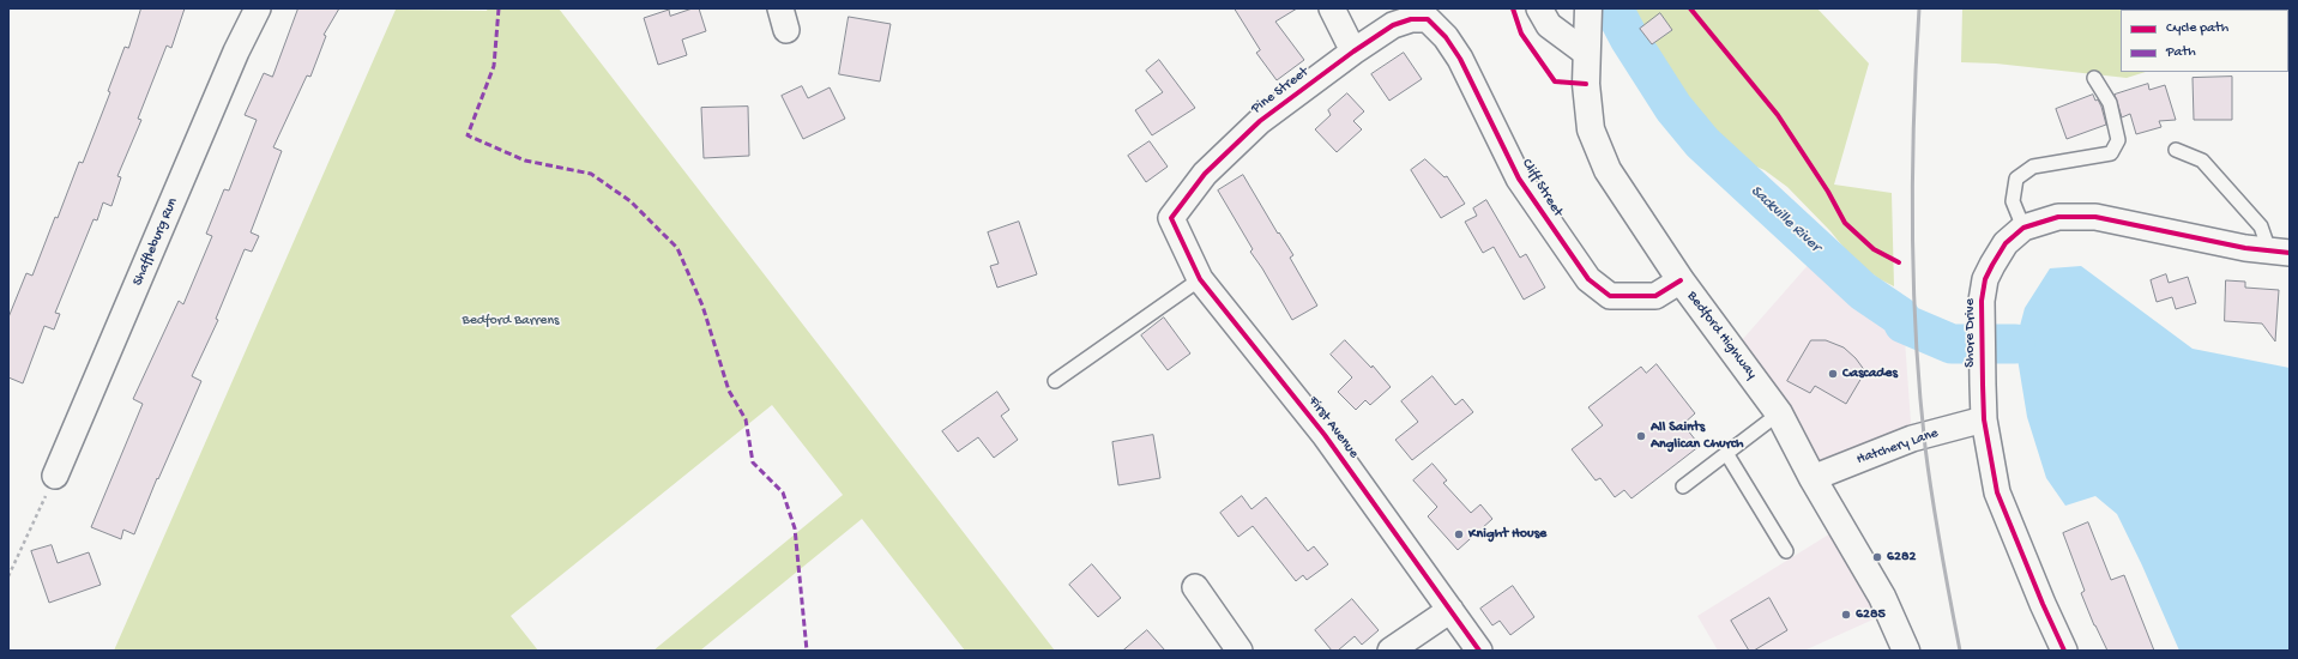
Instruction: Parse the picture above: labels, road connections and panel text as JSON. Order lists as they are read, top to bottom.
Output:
{
  "streets": {
    "main road": ["Bedford Highway"],
    "street": [
      "Pine Street",
      "Cliff Street",
      "Shaffleburg Run",
      "Shore Drive",
      "First Avenue",
      "Hatchery Lane"
    ]
  },
  "crossings": [
    ["Pine Street", "Cliff Street"],
    ["Pine Street", "First Avenue"],
    ["Cliff Street", "Bedford Highway"],
    ["Shore Drive", "Hatchery Lane"],
    ["Bedford Highway", "Hatchery Lane"]
  ],
  "water": ["Sackville River"],
  "parks": ["Bedford Barrens"],
  "places": [
    "Cascades",
    "All Saints Anglican Church",
    "Knight House",
    "6282",
    "6285"
  ],
  "legend": ["Cycle path", "Path"]
}
